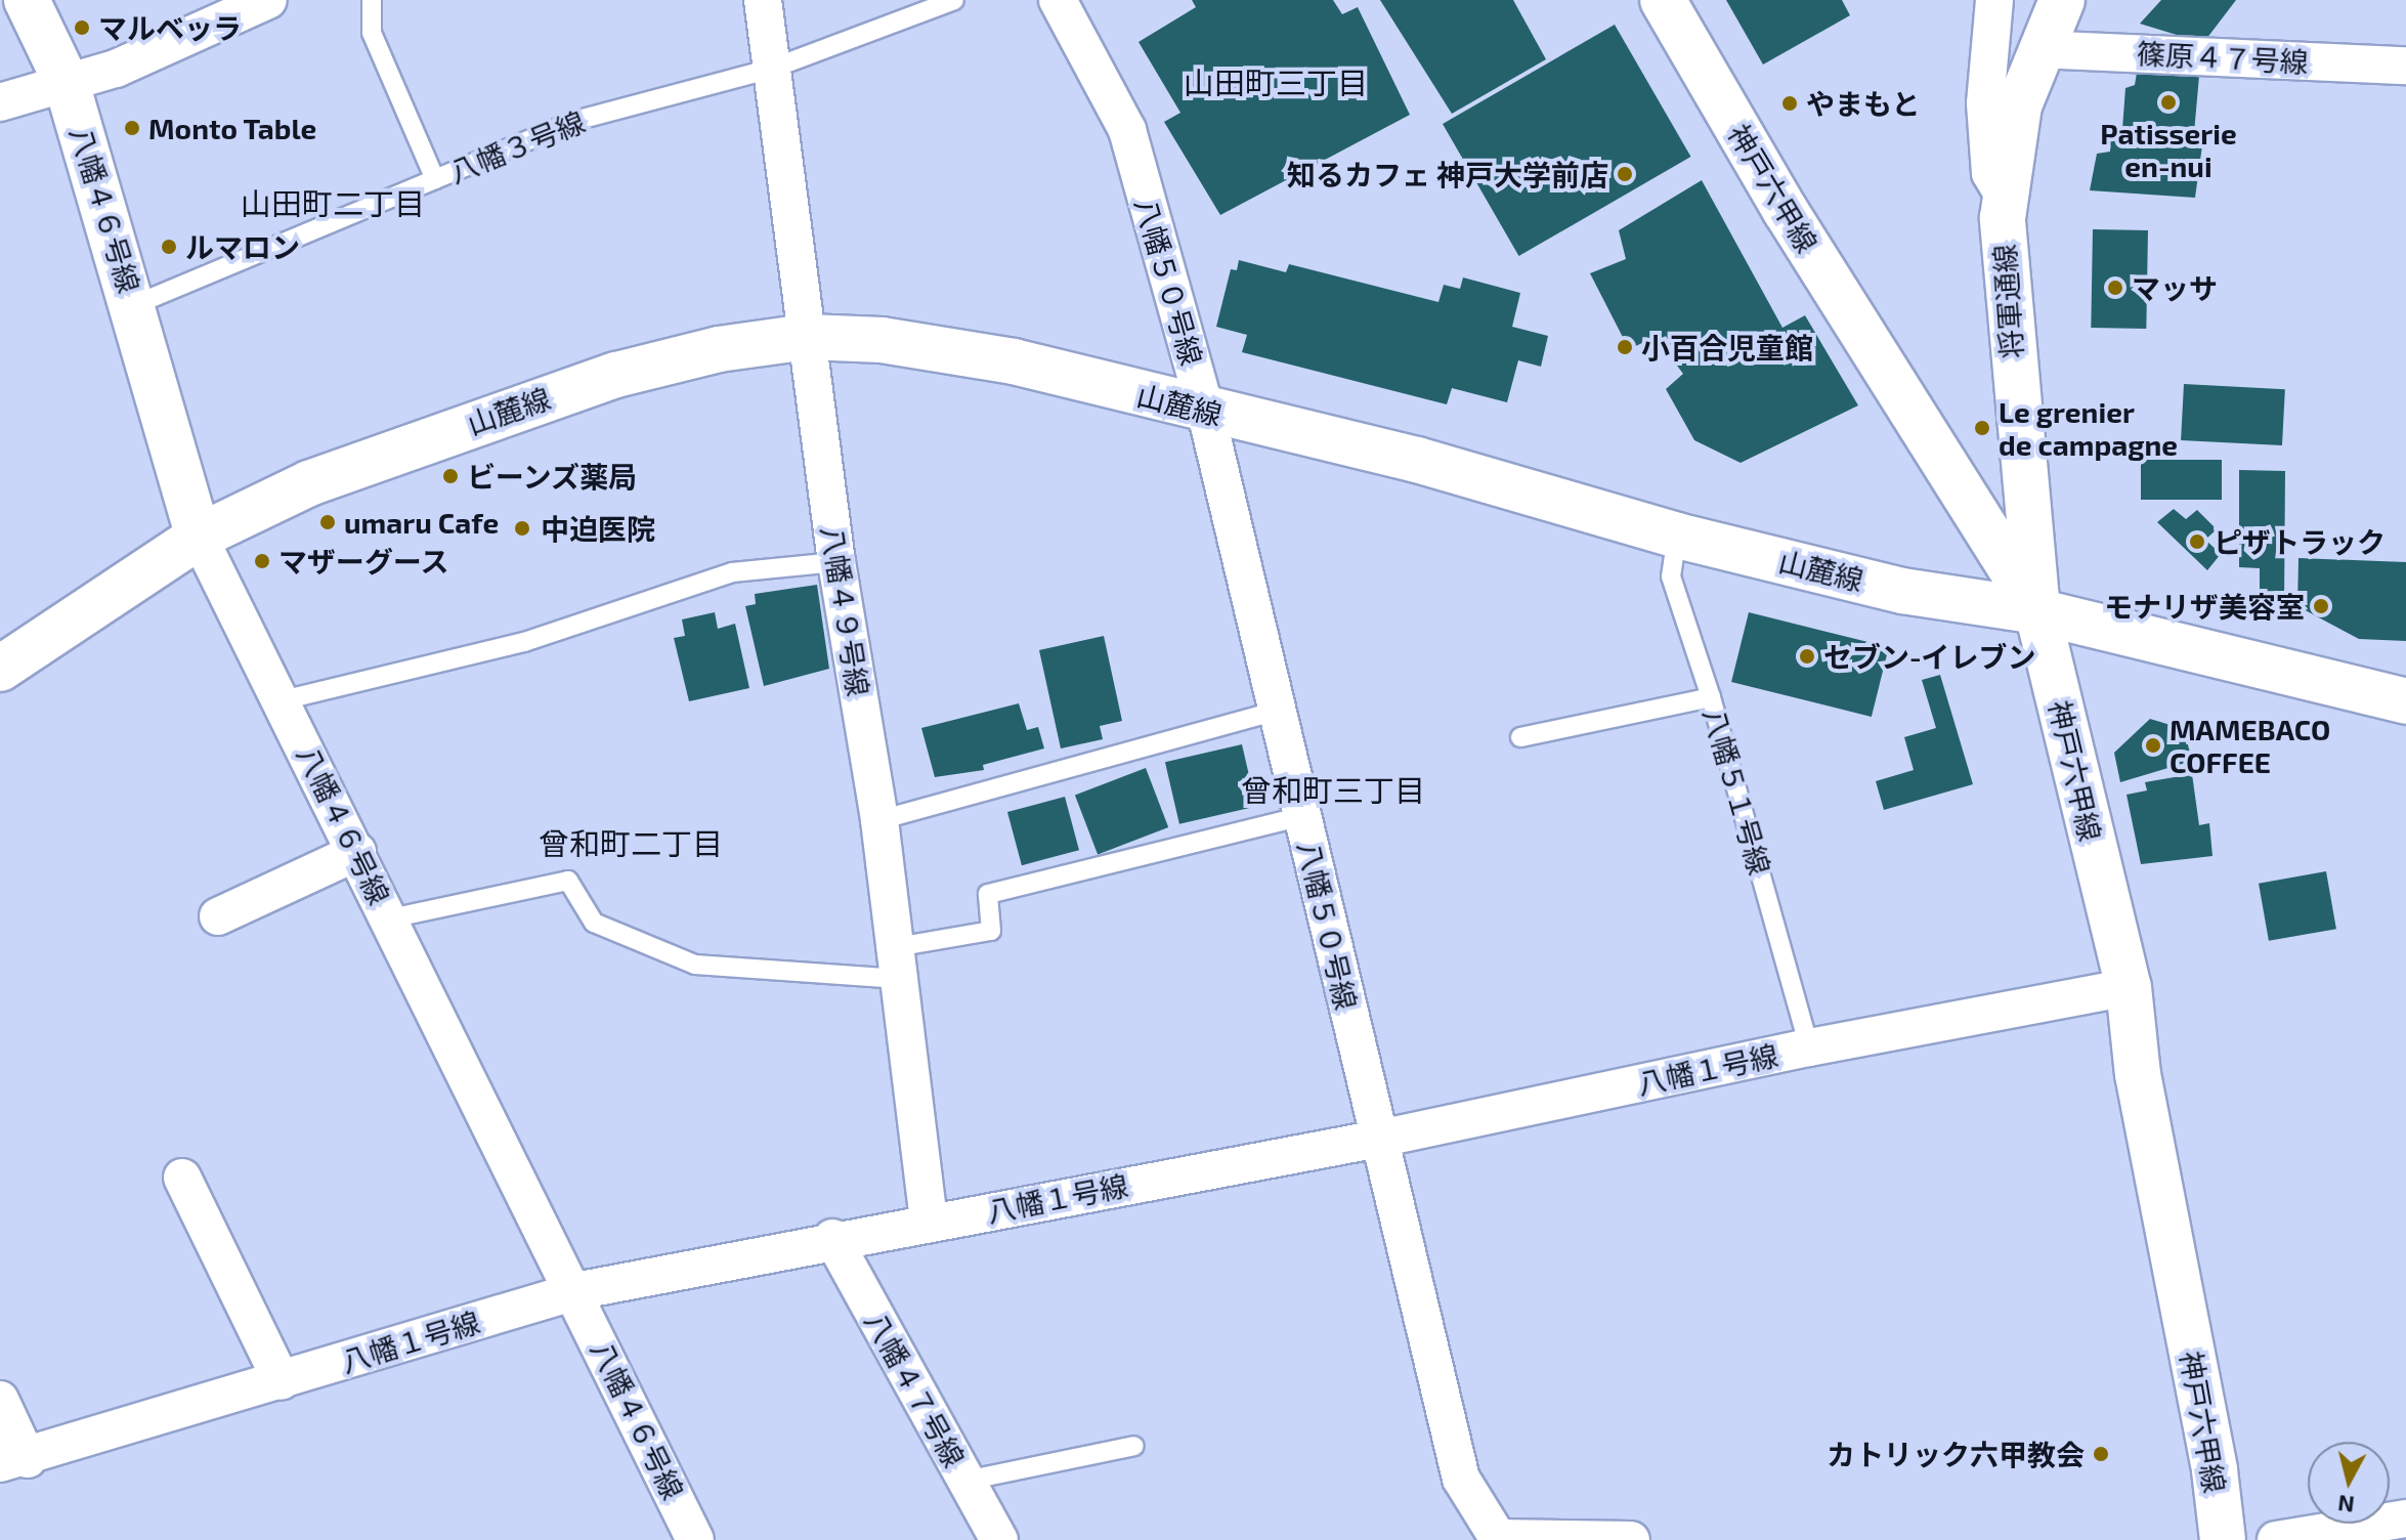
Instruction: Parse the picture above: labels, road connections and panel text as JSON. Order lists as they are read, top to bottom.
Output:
{
  "streets": {
    "main road": [
      "神戸六甲線",
      "八幡４６号線",
      "将軍通線",
      "山麓線"
    ],
    "street": [
      "篠原４７号線",
      "八幡５０号線",
      "八幡４９号線",
      "八幡１号線",
      "八幡４７号線"
    ],
    "lane": ["八幡３号線", "八幡５１号線"]
  },
  "crossings": [
    ["篠原４７号線", "将軍通線"],
    ["八幡３号線", "八幡４６号線"],
    ["八幡３号線", "八幡４９号線"],
    ["神戸六甲線", "将軍通線"],
    ["神戸六甲線", "山麓線"],
    ["神戸六甲線", "八幡１号線"],
    ["八幡４６号線", "山麓線"],
    ["八幡４６号線", "八幡１号線"],
    ["八幡５０号線", "山麓線"],
    ["八幡５０号線", "八幡１号線"],
    ["将軍通線", "山麓線"],
    ["山麓線", "八幡４９号線"],
    ["山麓線", "八幡５１号線"],
    ["八幡４９号線", "八幡１号線"],
    ["八幡５１号線", "八幡１号線"],
    ["八幡１号線", "八幡４７号線"]
  ],
  "districts": [
    "山田町三丁目",
    "山田町二丁目",
    "曾和町三丁目",
    "曾和町二丁目"
  ],
  "places": [
    "マルベッラ",
    "Patisserie en-nui",
    "やまもと",
    "Monto Table",
    "知るカフェ 神戸大学前店",
    "ルマロン",
    "マッサ",
    "小百合児童館",
    "Le grenier de campagne",
    "ビーンズ薬局",
    "umaru Cafe",
    "中迫医院",
    "ピザトラック",
    "マザーグース",
    "モナリザ美容室",
    "セブン-イレブン",
    "MAMEBACO COFFEE",
    "カトリック六甲教会"
  ],
  "north": "bottom"
}
